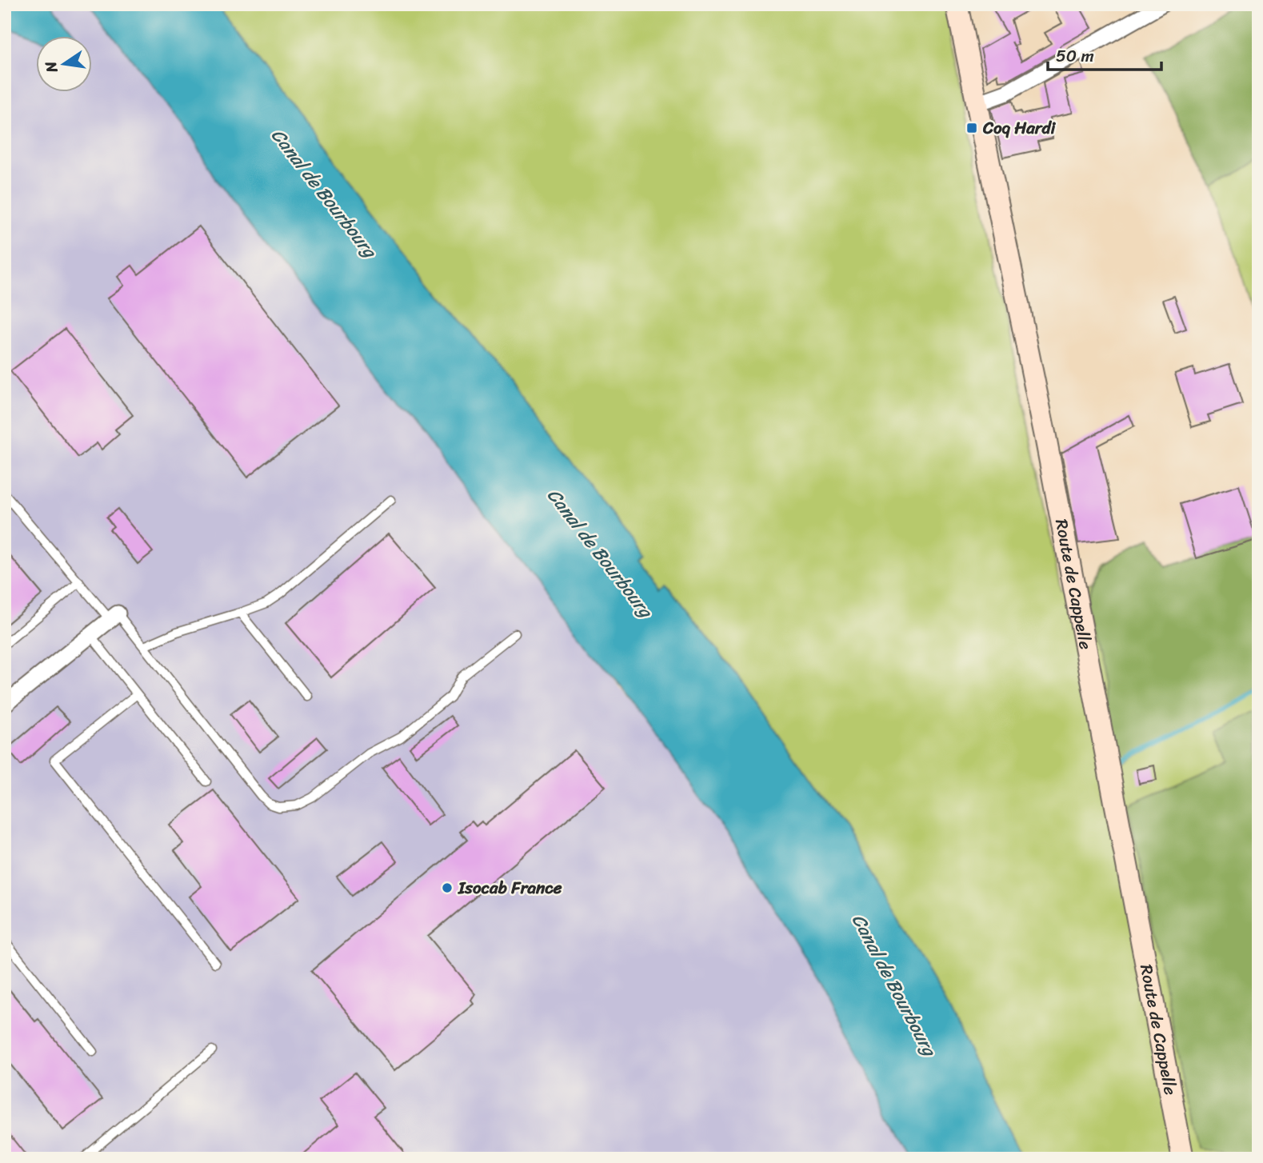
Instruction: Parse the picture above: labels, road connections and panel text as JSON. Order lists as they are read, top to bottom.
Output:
{
  "streets": {
    "main road": ["Route de Cappelle"]
  },
  "water": ["Canal de Bourbourg"],
  "places": {
    "transit": ["Coq Hardi"],
    "other": ["Isocab France"]
  },
  "scale_bar": "50 m",
  "north": "left"
}
